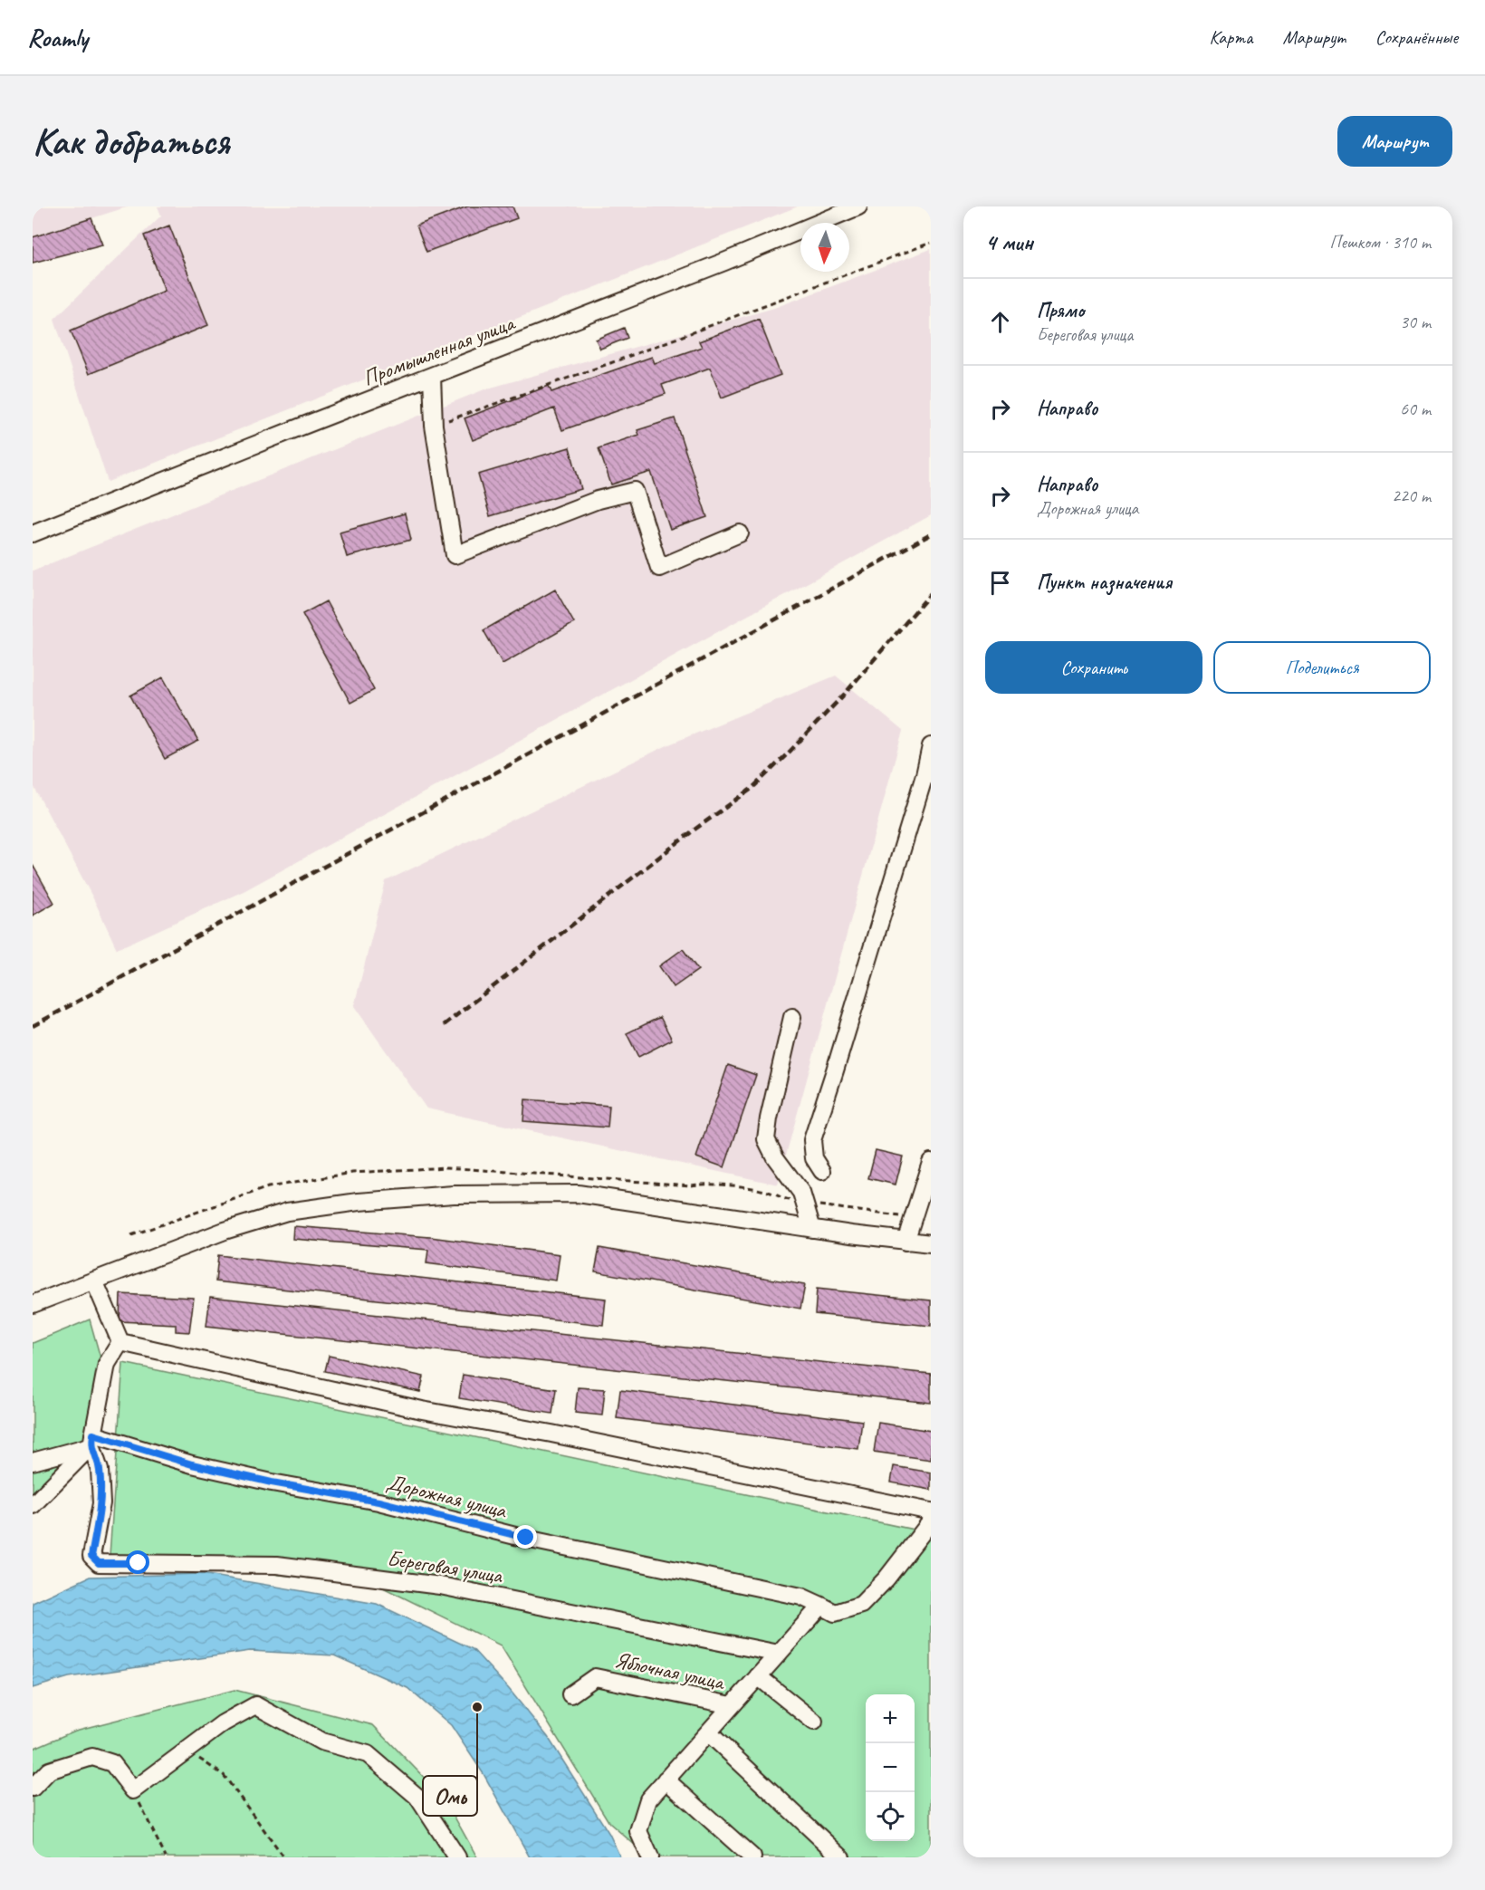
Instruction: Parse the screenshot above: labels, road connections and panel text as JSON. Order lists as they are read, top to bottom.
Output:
{
  "streets": {
    "street": [
      "Промышленная улица",
      "Дорожная улица",
      "Береговая улица",
      "Яблочная улица"
    ]
  },
  "crossings": [
    ["Дорожная улица", "Береговая улица"]
  ],
  "places": ["Омь"],
  "north": "bottom",
  "page": {
    "header": "Roamly",
    "nav": ["Карта", "Маршрут", "Сохранённые"],
    "buttons": [
      "Маршрут",
      ["Сохранить", "Поделиться"]
    ],
    "title": "Как добраться",
    "heading": ["4 мин", "Пешком · 310 m"],
    "list": [
      ["Прямо", "Береговая улица", "30 m"],
      ["Направо", "60 m"],
      ["Направо", "Дорожная улица", "220 m"],
      "Пункт назначения"
    ],
    "map_buttons": ["+", "−"]
  }
}
